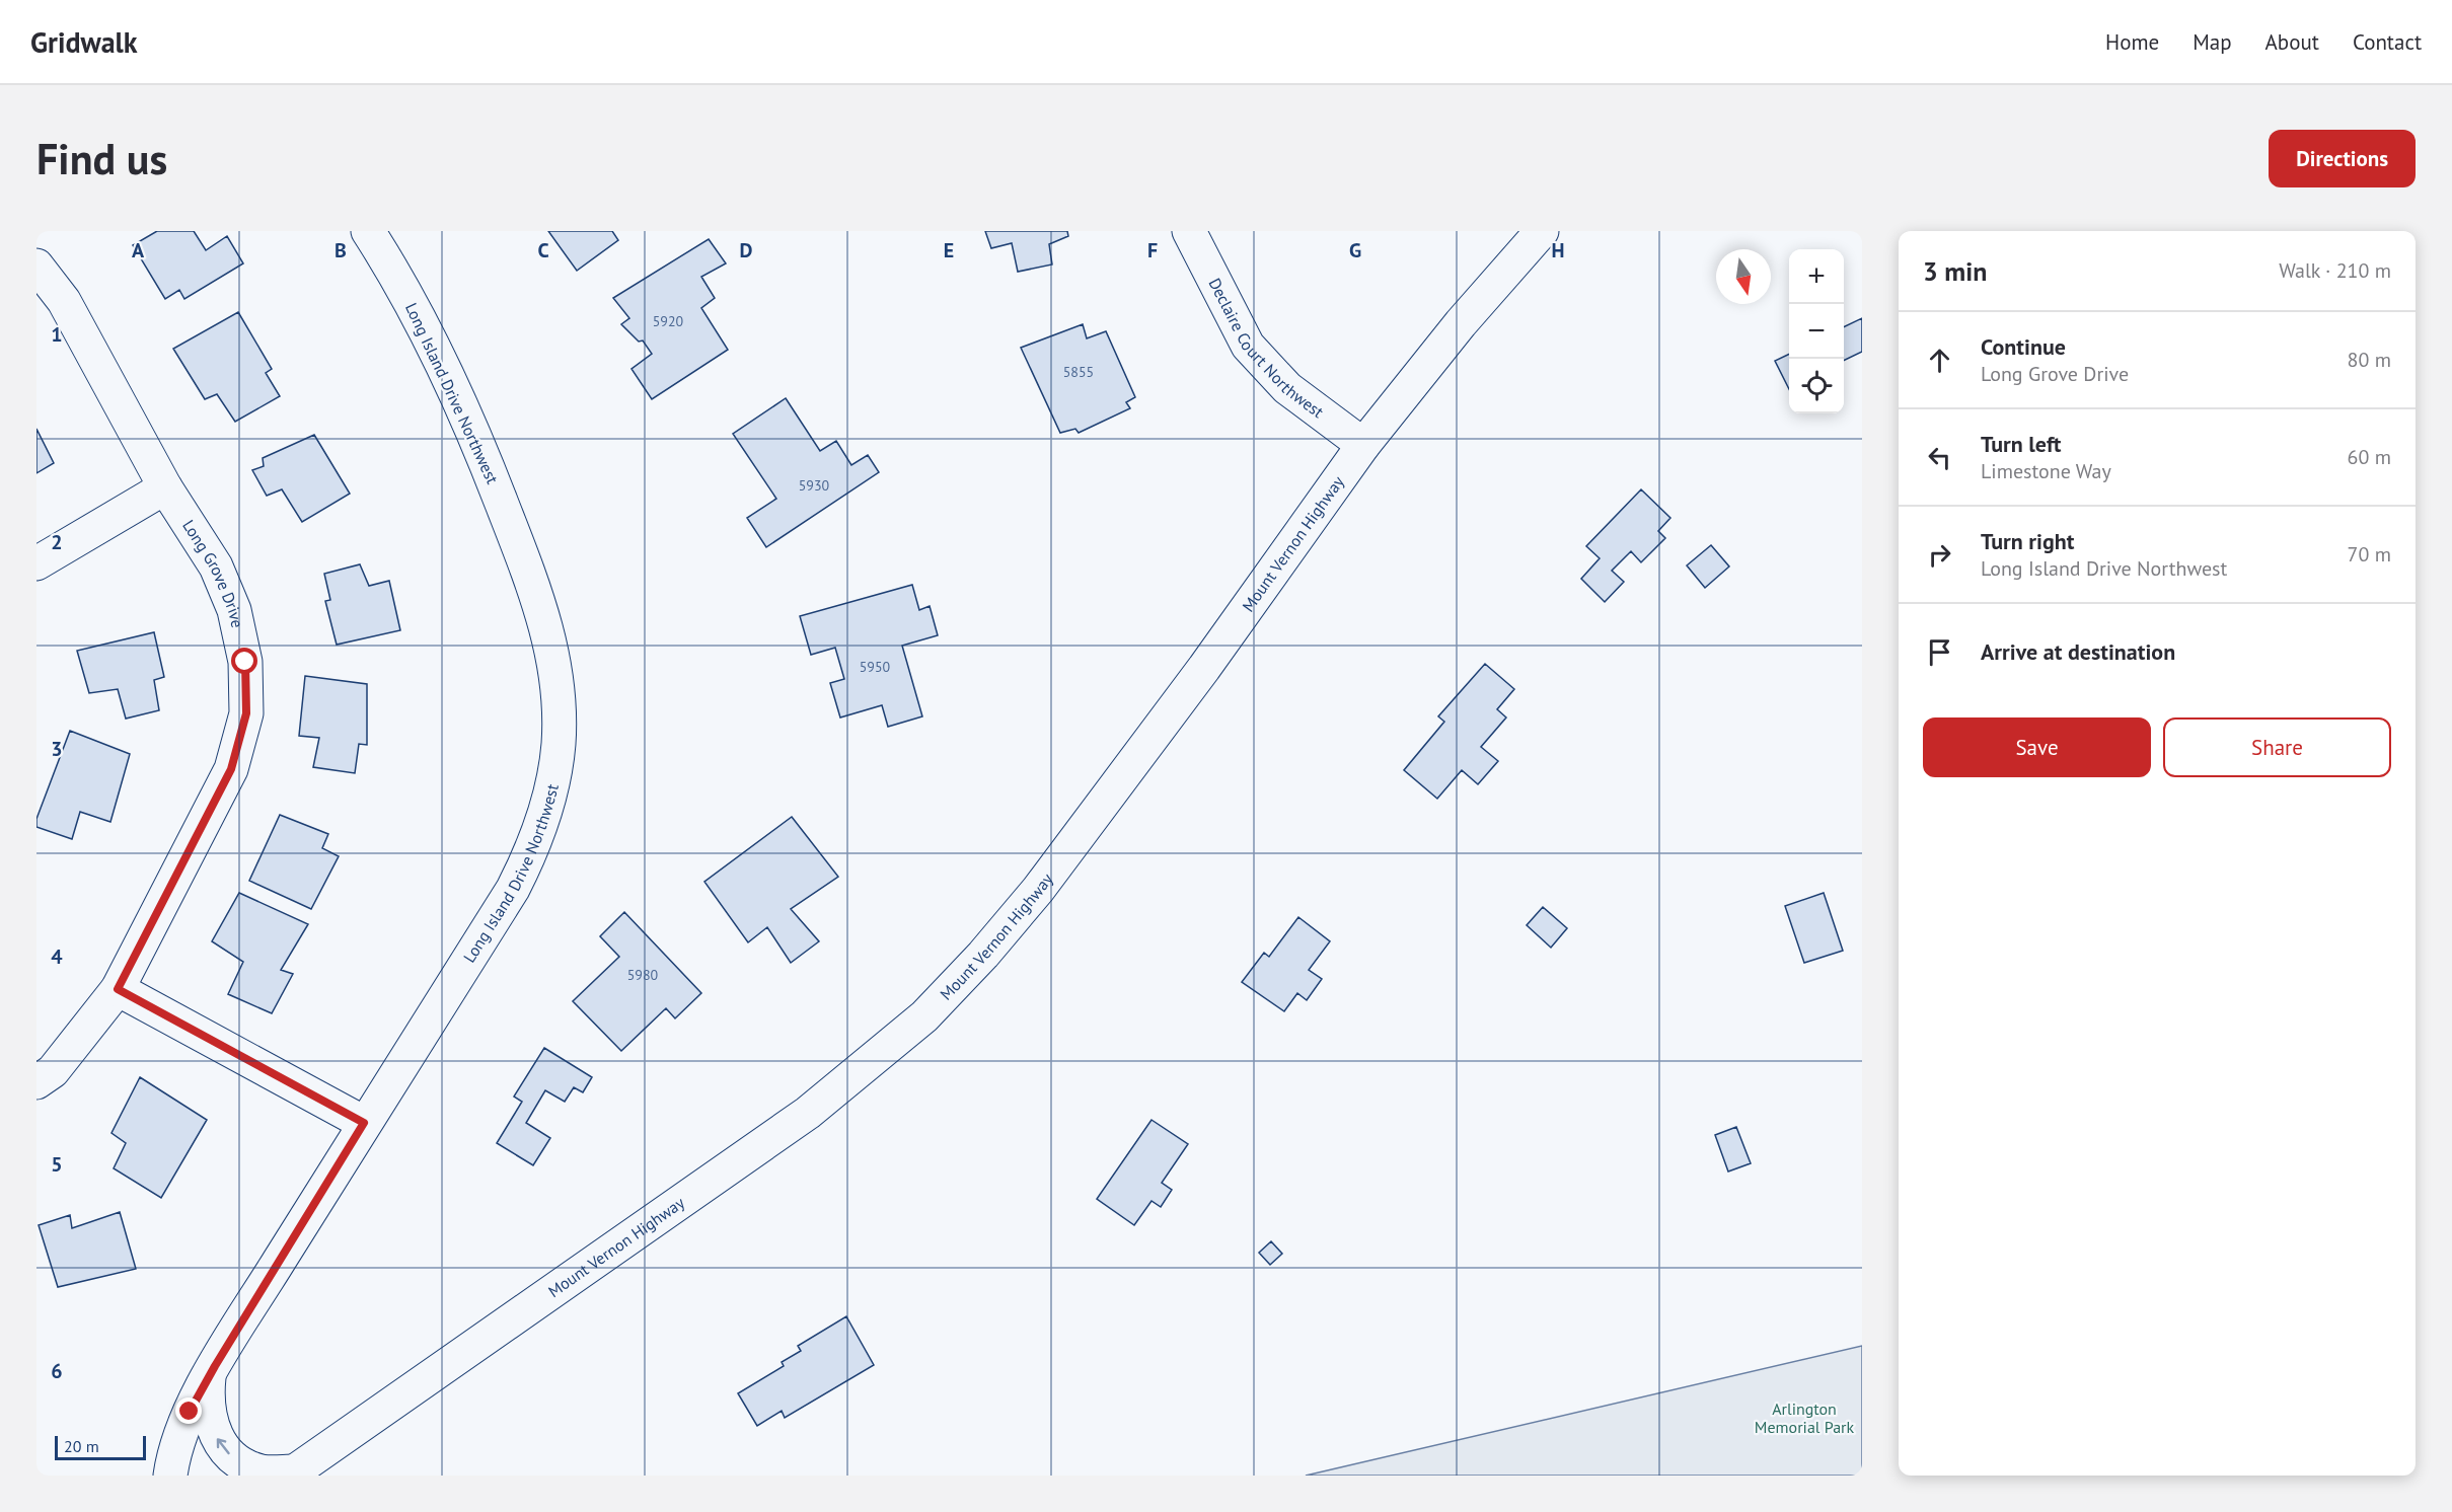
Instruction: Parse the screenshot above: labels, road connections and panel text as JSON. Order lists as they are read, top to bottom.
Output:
{
  "streets": {
    "street": [
      "Declaire Court Northwest",
      "Long Island Drive Northwest",
      "Mount Vernon Highway",
      "Long Grove Drive"
    ]
  },
  "crossings": [
    ["Declaire Court Northwest", "Mount Vernon Highway"]
  ],
  "parks": ["Arlington Memorial Park"],
  "house_numbers": [
    "5920",
    "5855",
    "5930",
    "5950",
    "5980"
  ],
  "scale_bar": "20 m",
  "north": "bottom",
  "page": {
    "header": "Gridwalk",
    "nav": [
      "Home",
      "Map",
      "About",
      "Contact"
    ],
    "buttons": [
      "Directions",
      ["Save", "Share"]
    ],
    "title": "Find us",
    "heading": ["3 min", "Walk · 210 m"],
    "map_buttons": ["+", "−"],
    "list": [
      ["Continue", "Long Grove Drive", "80 m"],
      ["Turn left", "Limestone Way", "60 m"],
      ["Turn right", "Long Island Drive Northwest", "70 m"],
      "Arrive at destination"
    ],
    "scale": "20 m"
  },
  "grid": {
    "columns": [
      "A",
      "B",
      "C",
      "D",
      "E",
      "F",
      "G",
      "H"
    ],
    "rows": [
      "1",
      "2",
      "3",
      "4",
      "5",
      "6"
    ]
  }
}
